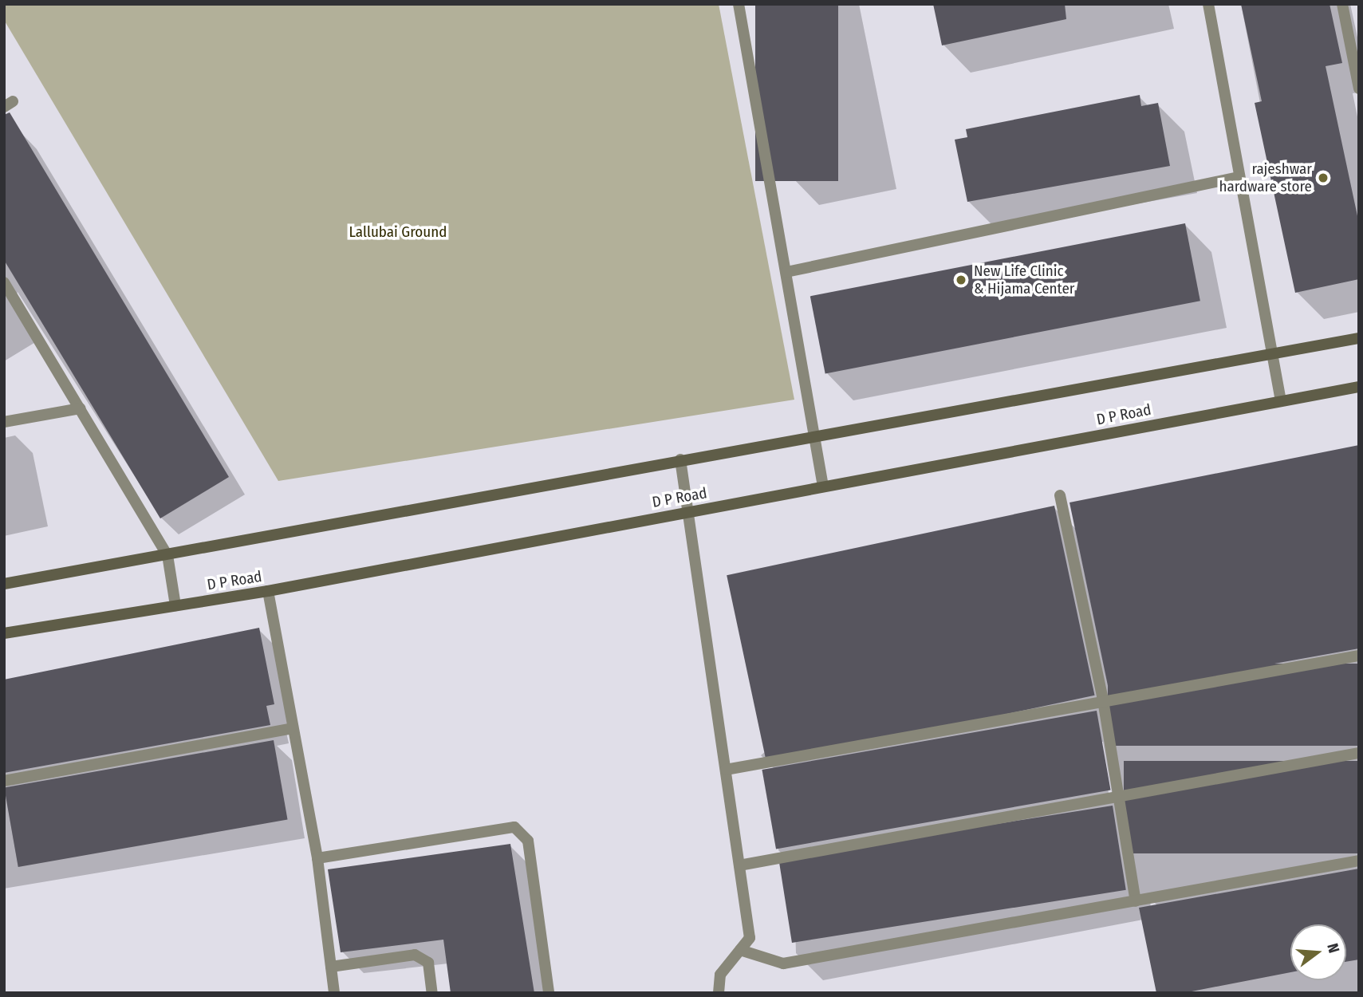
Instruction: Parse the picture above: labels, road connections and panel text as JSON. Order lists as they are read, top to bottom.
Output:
{
  "streets": {
    "street": ["D P Road"]
  },
  "parks": ["Lallubai Ground"],
  "places": ["rajeshwar hardware store", "New Life Clinic & Hijama Center"],
  "north": "right"
}
